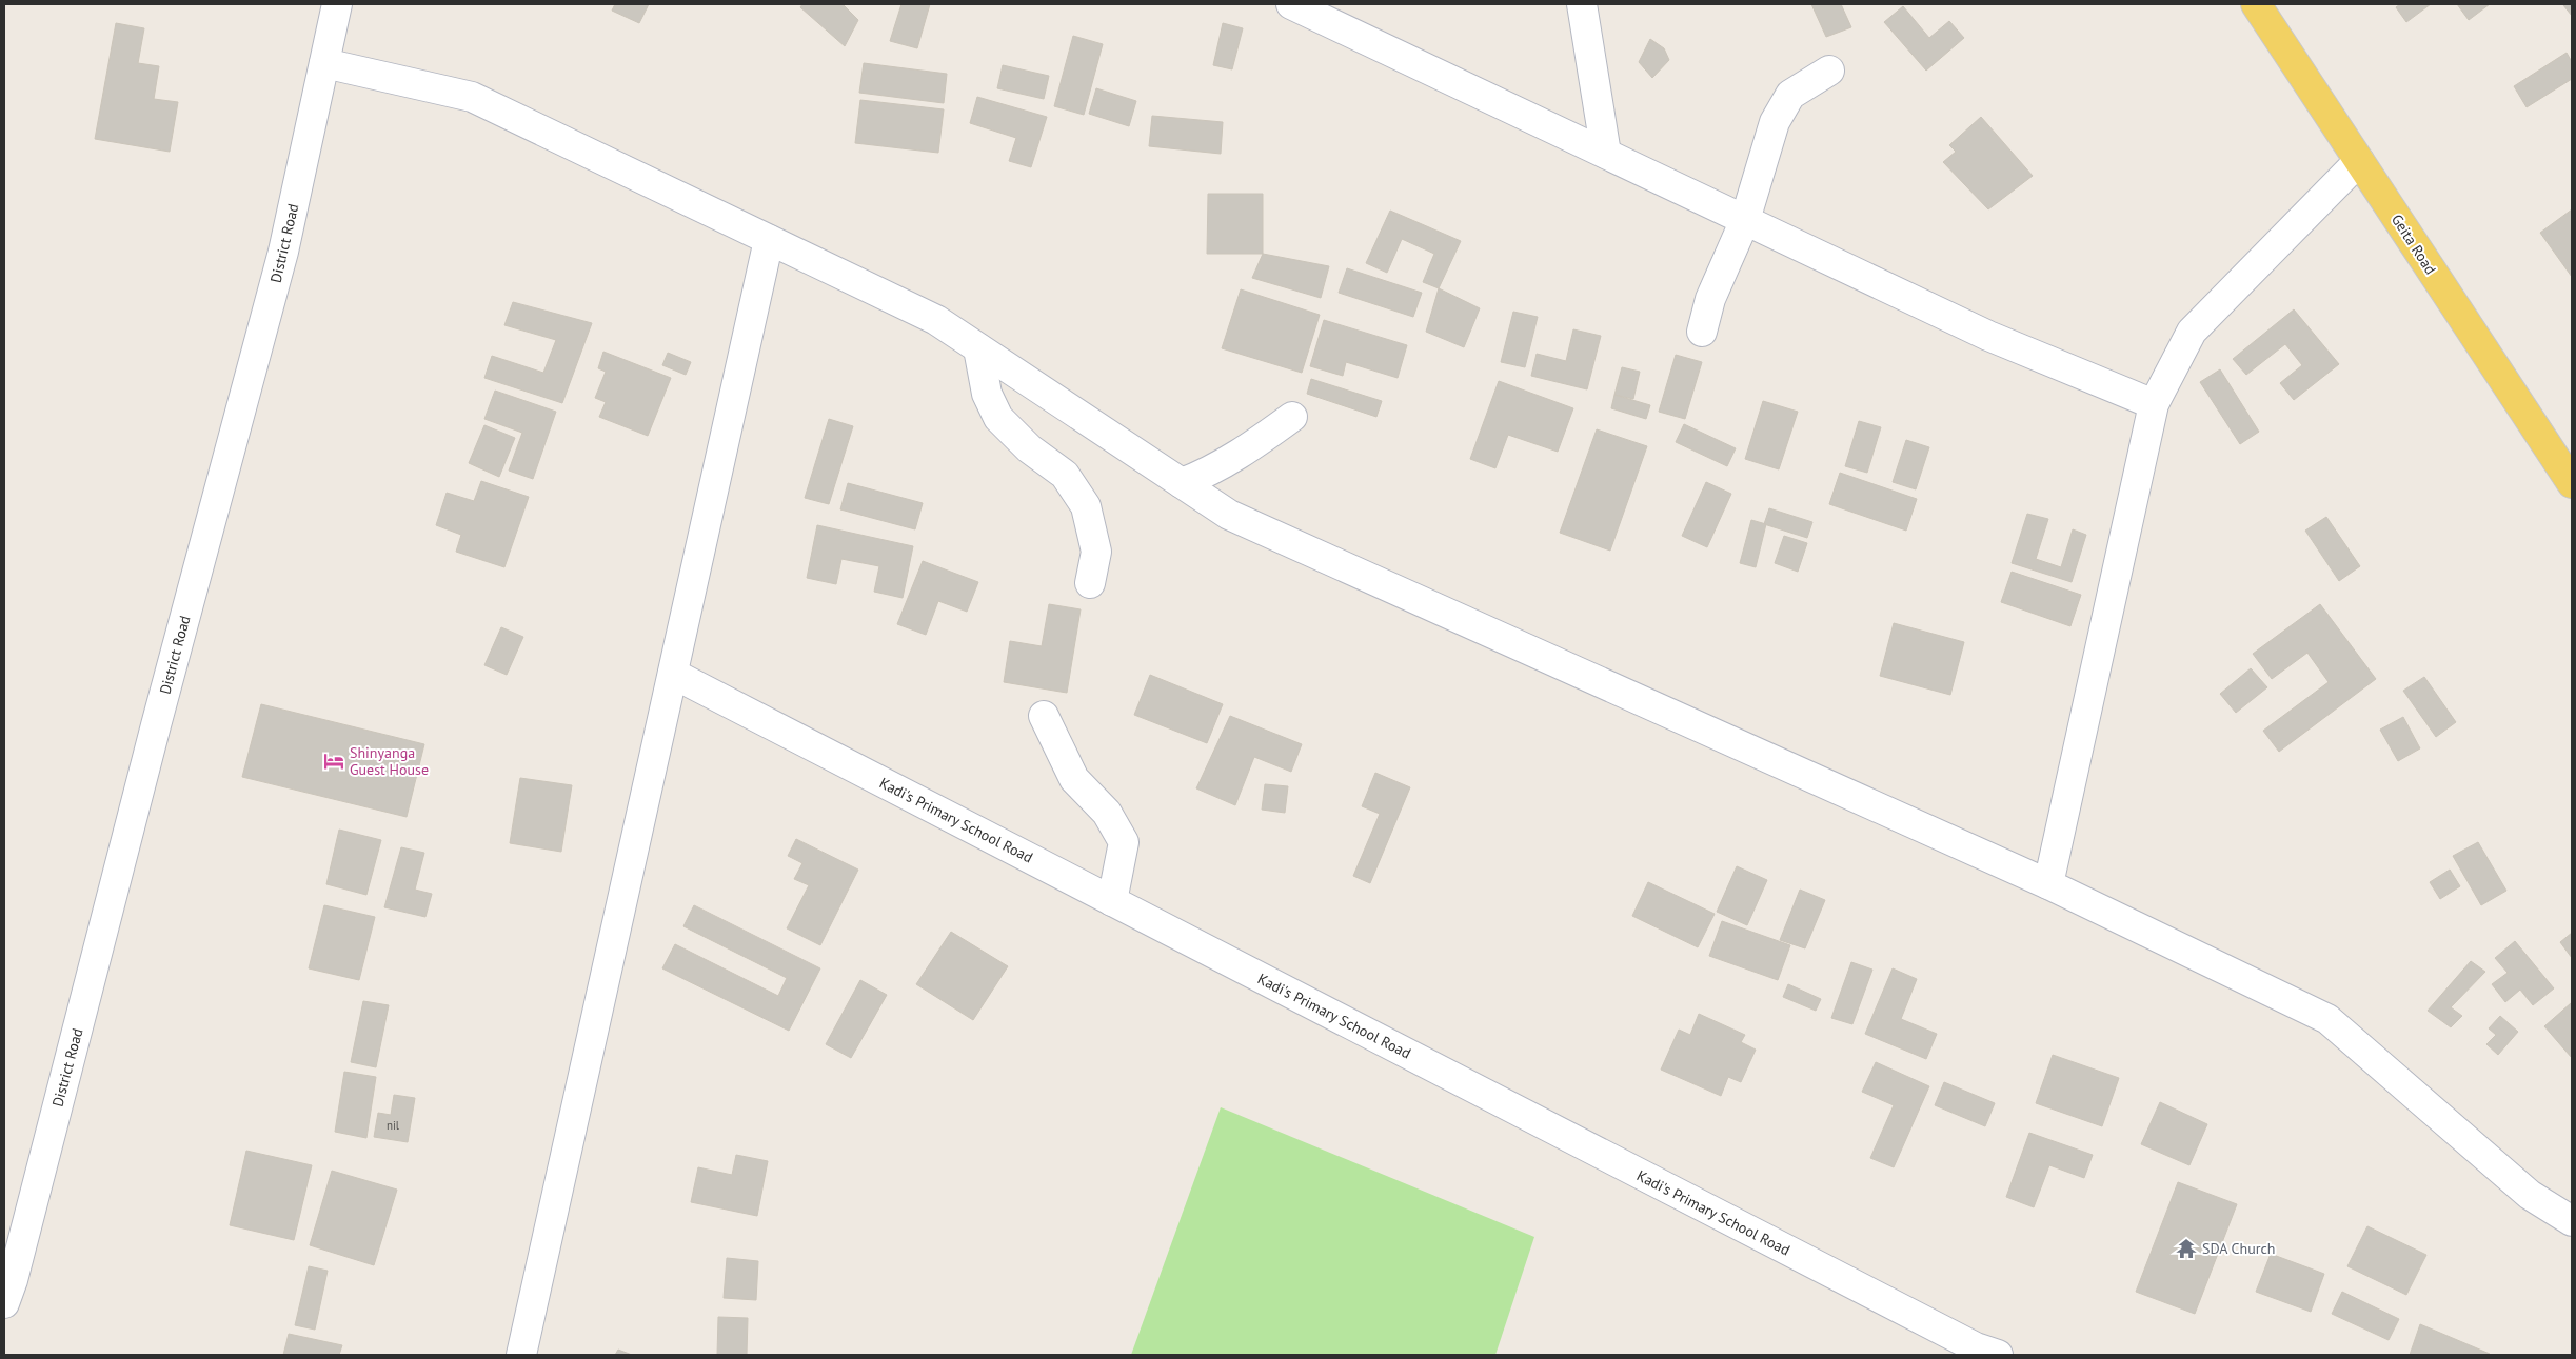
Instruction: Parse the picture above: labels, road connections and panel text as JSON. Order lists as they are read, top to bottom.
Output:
{
  "streets": {
    "main road": ["Geita Road"],
    "street": ["District Road", "Kadi's Primary School Road"]
  },
  "places": {
    "hotel": ["Shinyanga Guest House"],
    "temple": ["SDA Church"]
  },
  "house_numbers": ["nil"]
}
